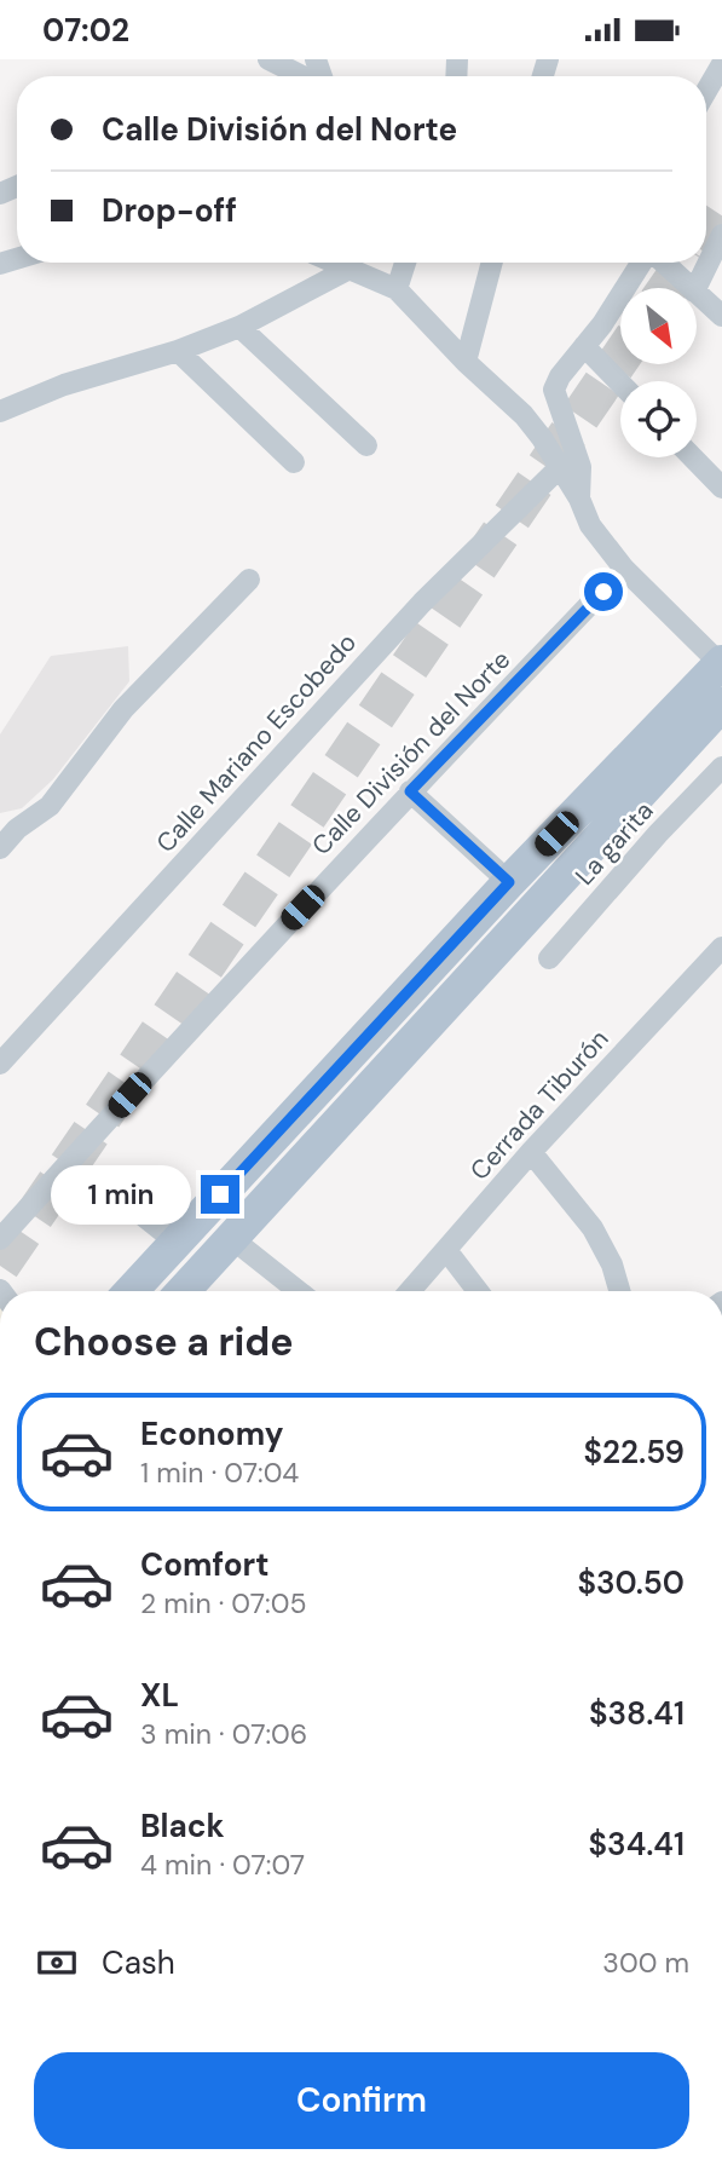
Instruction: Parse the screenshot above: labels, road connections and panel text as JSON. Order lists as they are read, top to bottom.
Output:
{
  "streets": {
    "street": [
      "Calle Mariano Escobedo",
      "Calle División del Norte",
      "La garita",
      "Cerrada Tiburón"
    ]
  },
  "north": "bottom right",
  "page": {
    "status": "07:02",
    "banner": ["Calle División del Norte", "Drop-off"],
    "bubble": "1 min",
    "heading": "Choose a ride",
    "list": [
      {
        "name": "Economy",
        "note": "1 min · 07:04",
        "value": "$22.59"
      },
      {
        "name": "Comfort",
        "note": "2 min · 07:05",
        "value": "$30.50"
      },
      {
        "name": "XL",
        "note": "3 min · 07:06",
        "value": "$38.41"
      },
      {
        "name": "Black",
        "note": "4 min · 07:07",
        "value": "$34.41"
      }
    ],
    "pay": ["Cash", "300 m"],
    "buttons": "Confirm"
  }
}
